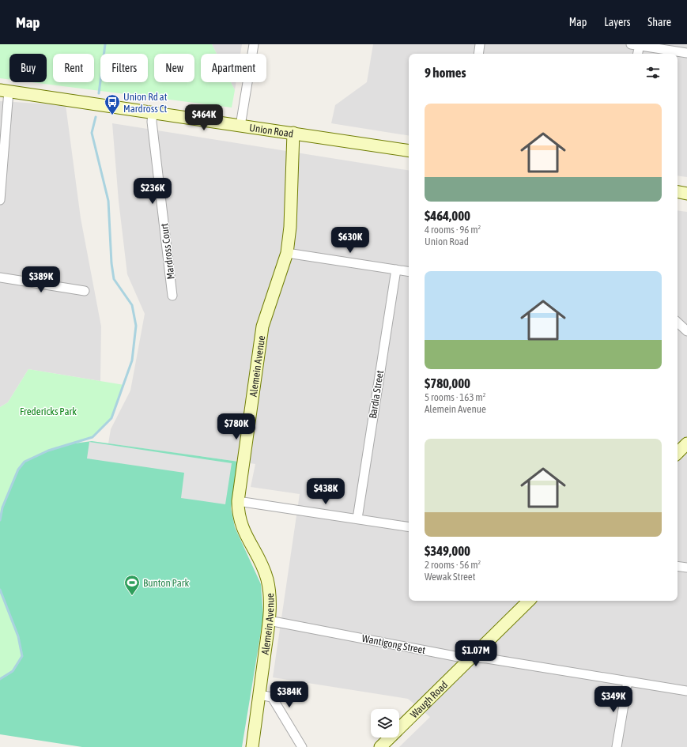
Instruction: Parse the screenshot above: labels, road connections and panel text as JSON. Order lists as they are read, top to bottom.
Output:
{
  "streets": {
    "main road": ["Union Road", "Alemein Avenue", "Waugh Road"],
    "street": ["Mardross Court", "Bardia Street", "Wantigong Street"]
  },
  "crossings": [
    ["Union Road", "Mardross Court"],
    ["Union Road", "Alemein Avenue"],
    ["Alemein Avenue", "Wantigong Street"],
    ["Wantigong Street", "Waugh Road"]
  ],
  "parks": ["Fredericks Park"],
  "places": {
    "bus stop": ["Union Rd at Mardross Ct"],
    "sports": ["Bunton Park"]
  },
  "page": {
    "header": "Map",
    "nav": ["Map", "Layers", "Share"],
    "chip": [
      "Buy",
      "Rent",
      "Filters",
      "New",
      "Apartment"
    ],
    "heading": "9 homes",
    "list": [
      {
        "name": "$464,000",
        "note": "4 rooms · 96 m² · Union Road"
      },
      {
        "name": "$780,000",
        "note": "5 rooms · 163 m² · Alemein Avenue"
      },
      {
        "name": "$349,000",
        "note": "2 rooms · 56 m² · Wewak Street"
      }
    ],
    "price": [
      "$464K",
      "$236K",
      "$630K",
      "$389K",
      "$780K",
      "$438K",
      "$1.07M",
      "$384K",
      "$349K"
    ]
  }
}
